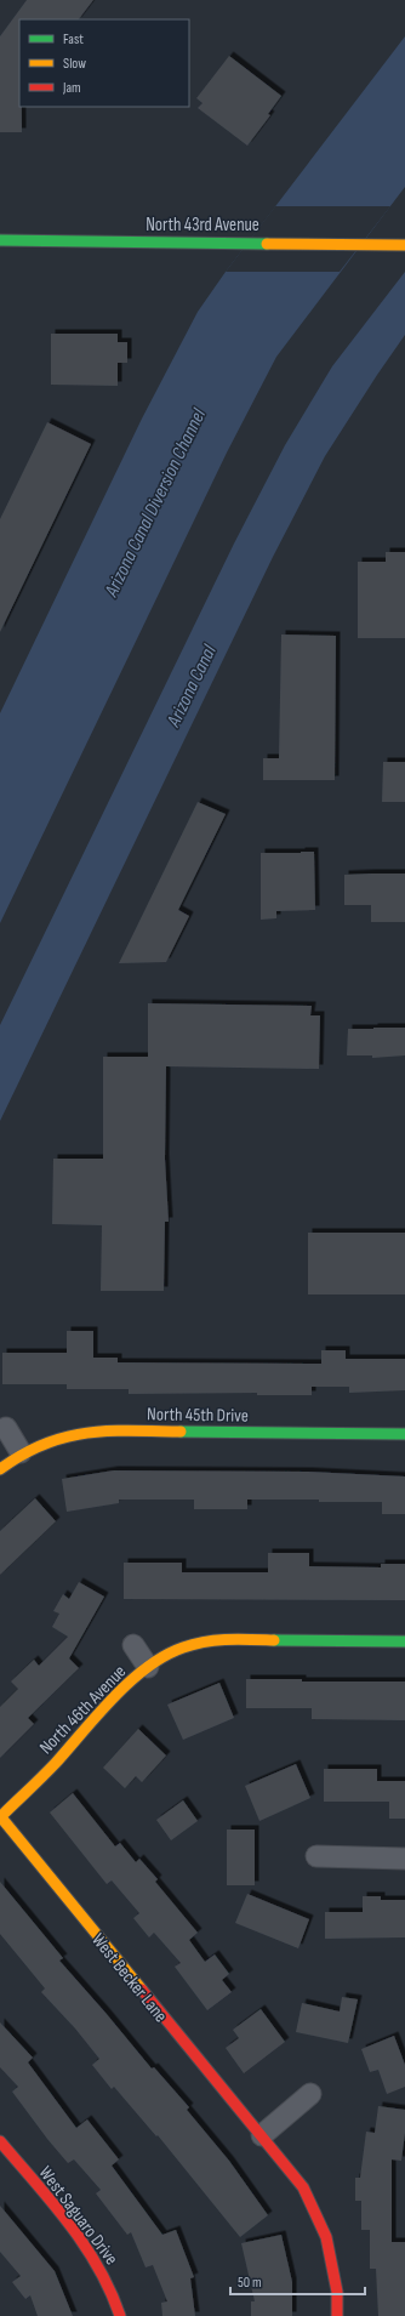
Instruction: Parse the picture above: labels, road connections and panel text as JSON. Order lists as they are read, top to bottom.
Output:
{
  "streets": {
    "street": [
      "North 43rd Avenue",
      "North 45th Drive",
      "North 46th Avenue",
      "West Becker Lane",
      "West Saguaro Drive"
    ]
  },
  "crossings": [
    ["North 46th Avenue", "West Becker Lane"]
  ],
  "water": ["Arizona Canal Diversion Channel", "Arizona Canal"],
  "legend": ["Fast", "Slow", "Jam"],
  "scale_bar": "50 m"
}
